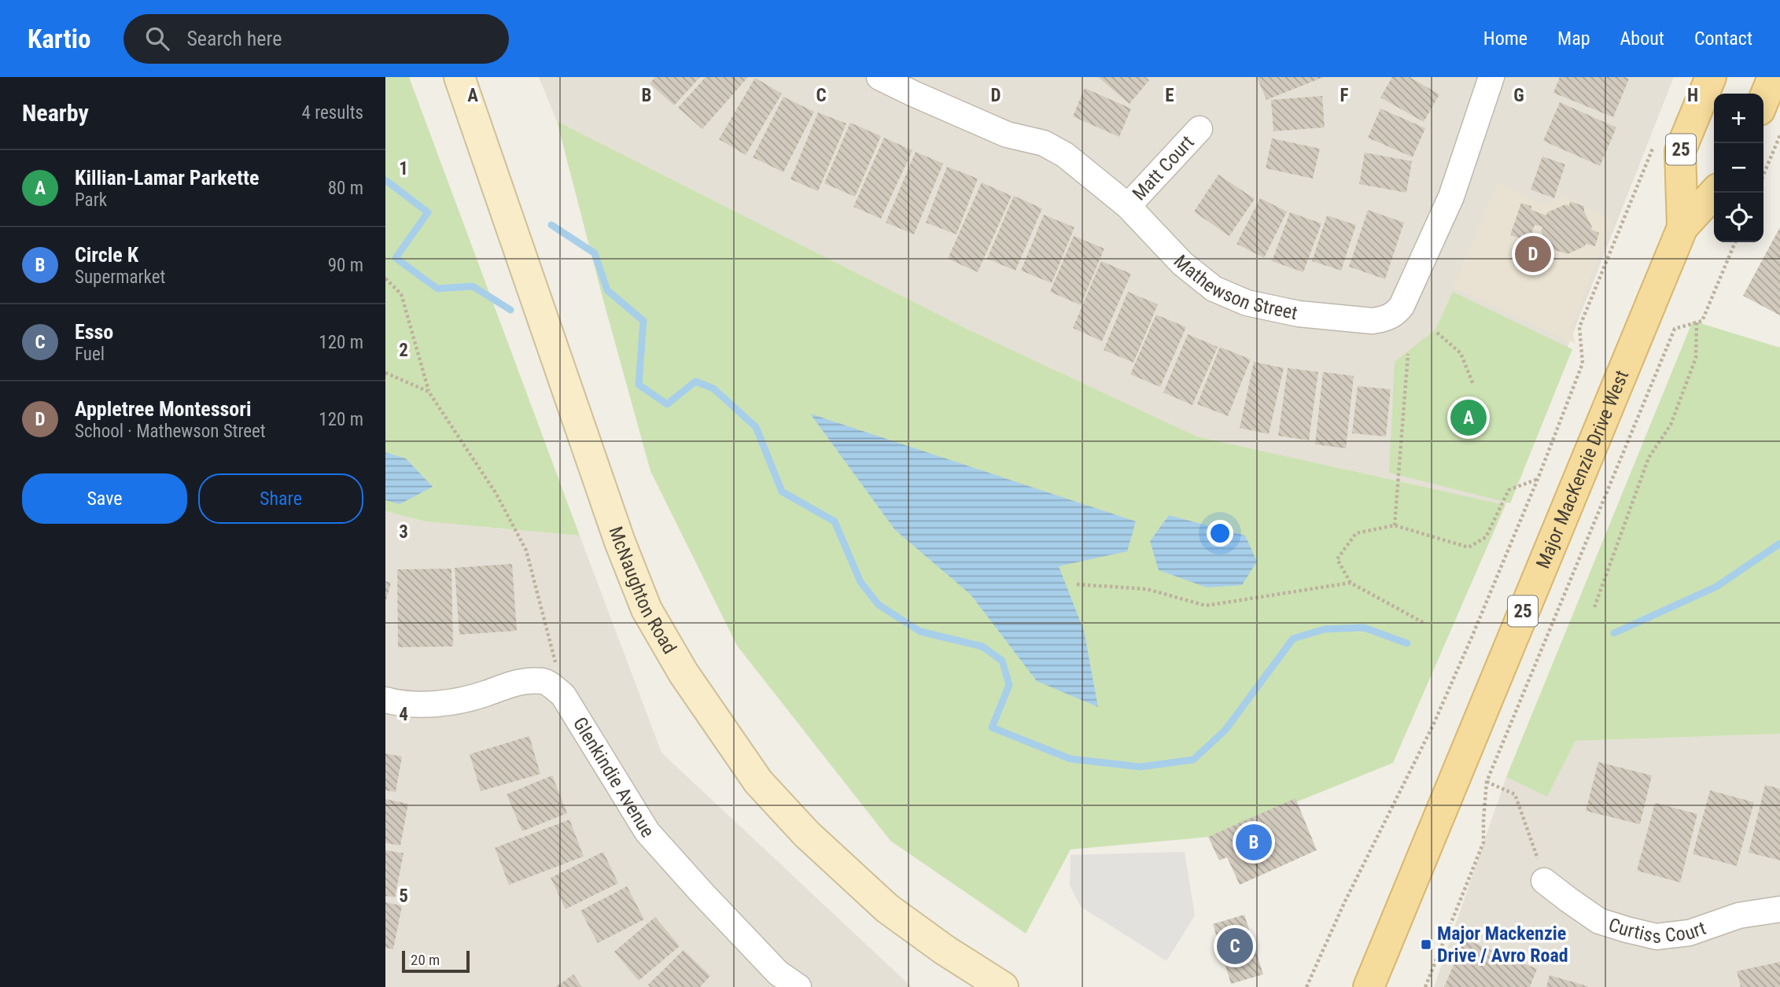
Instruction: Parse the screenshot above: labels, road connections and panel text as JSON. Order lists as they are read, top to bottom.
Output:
{
  "streets": {
    "main road": ["25", "Major MacKenzie Drive West"],
    "street": [
      "Matt Court",
      "Mathewson Street",
      "McNaughton Road",
      "Glenkindie Avenue",
      "Curtiss Court"
    ]
  },
  "crossings": [
    ["Matt Court", "Mathewson Street"]
  ],
  "places": {
    "transit": ["Major Mackenzie Drive / Avro Road"]
  },
  "scale_bar": "20 m",
  "page": {
    "header": "Kartio",
    "search": "Search here",
    "nav": [
      "Home",
      "Map",
      "About",
      "Contact"
    ],
    "heading": ["Nearby", "4 results"],
    "map_buttons": ["+", "−"],
    "list": [
      {
        "mark": "A",
        "name": "Killian-Lamar Parkette",
        "note": "Park",
        "value": "80 m"
      },
      {
        "mark": "B",
        "name": "Circle K",
        "note": "Supermarket",
        "value": "90 m"
      },
      {
        "mark": "C",
        "name": "Esso",
        "note": "Fuel",
        "value": "120 m"
      },
      {
        "mark": "D",
        "name": "Appletree Montessori",
        "note": "School · Mathewson Street",
        "value": "120 m"
      }
    ],
    "pins": [
      "D",
      "A",
      "B",
      "C"
    ],
    "buttons": ["Save", "Share"],
    "scale": "20 m"
  },
  "grid": {
    "columns": [
      "A",
      "B",
      "C",
      "D",
      "E",
      "F",
      "G",
      "H"
    ],
    "rows": [
      "1",
      "2",
      "3",
      "4",
      "5"
    ]
  }
}
